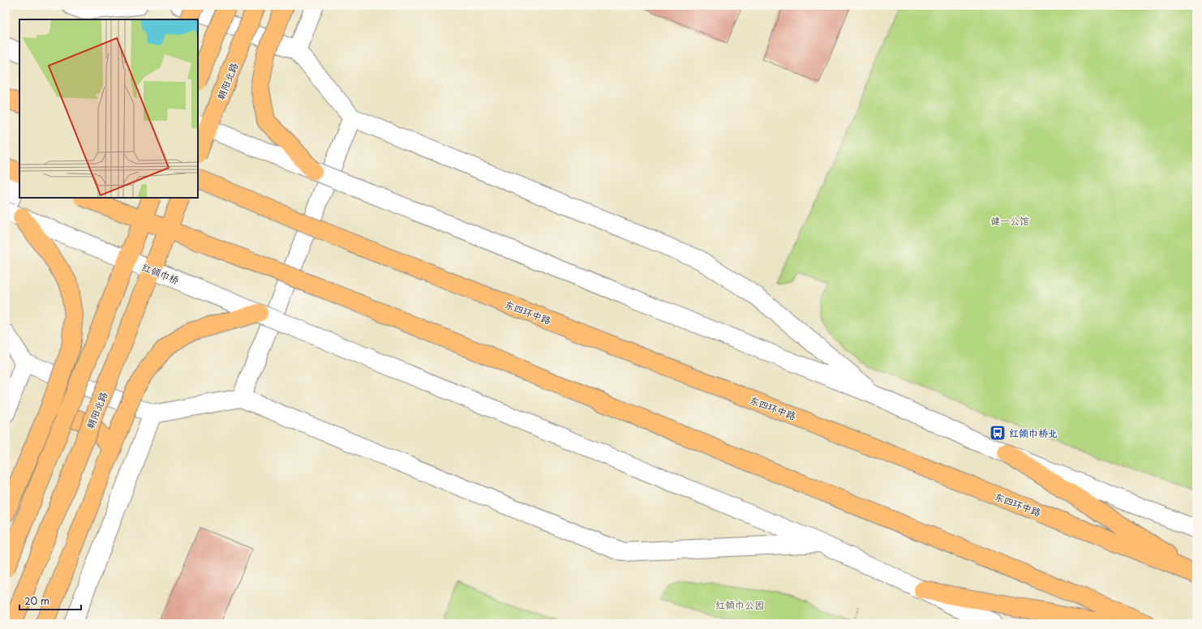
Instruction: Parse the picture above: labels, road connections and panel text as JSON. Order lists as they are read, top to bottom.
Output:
{
  "streets": {
    "main road": ["朝阳北路", "东四环中路"],
    "street": ["红领巾桥"]
  },
  "parks": ["健一公馆", "红领巾公园"],
  "places": {
    "bus stop": ["红领巾桥北"]
  },
  "scale_bar": "20 m"
}
